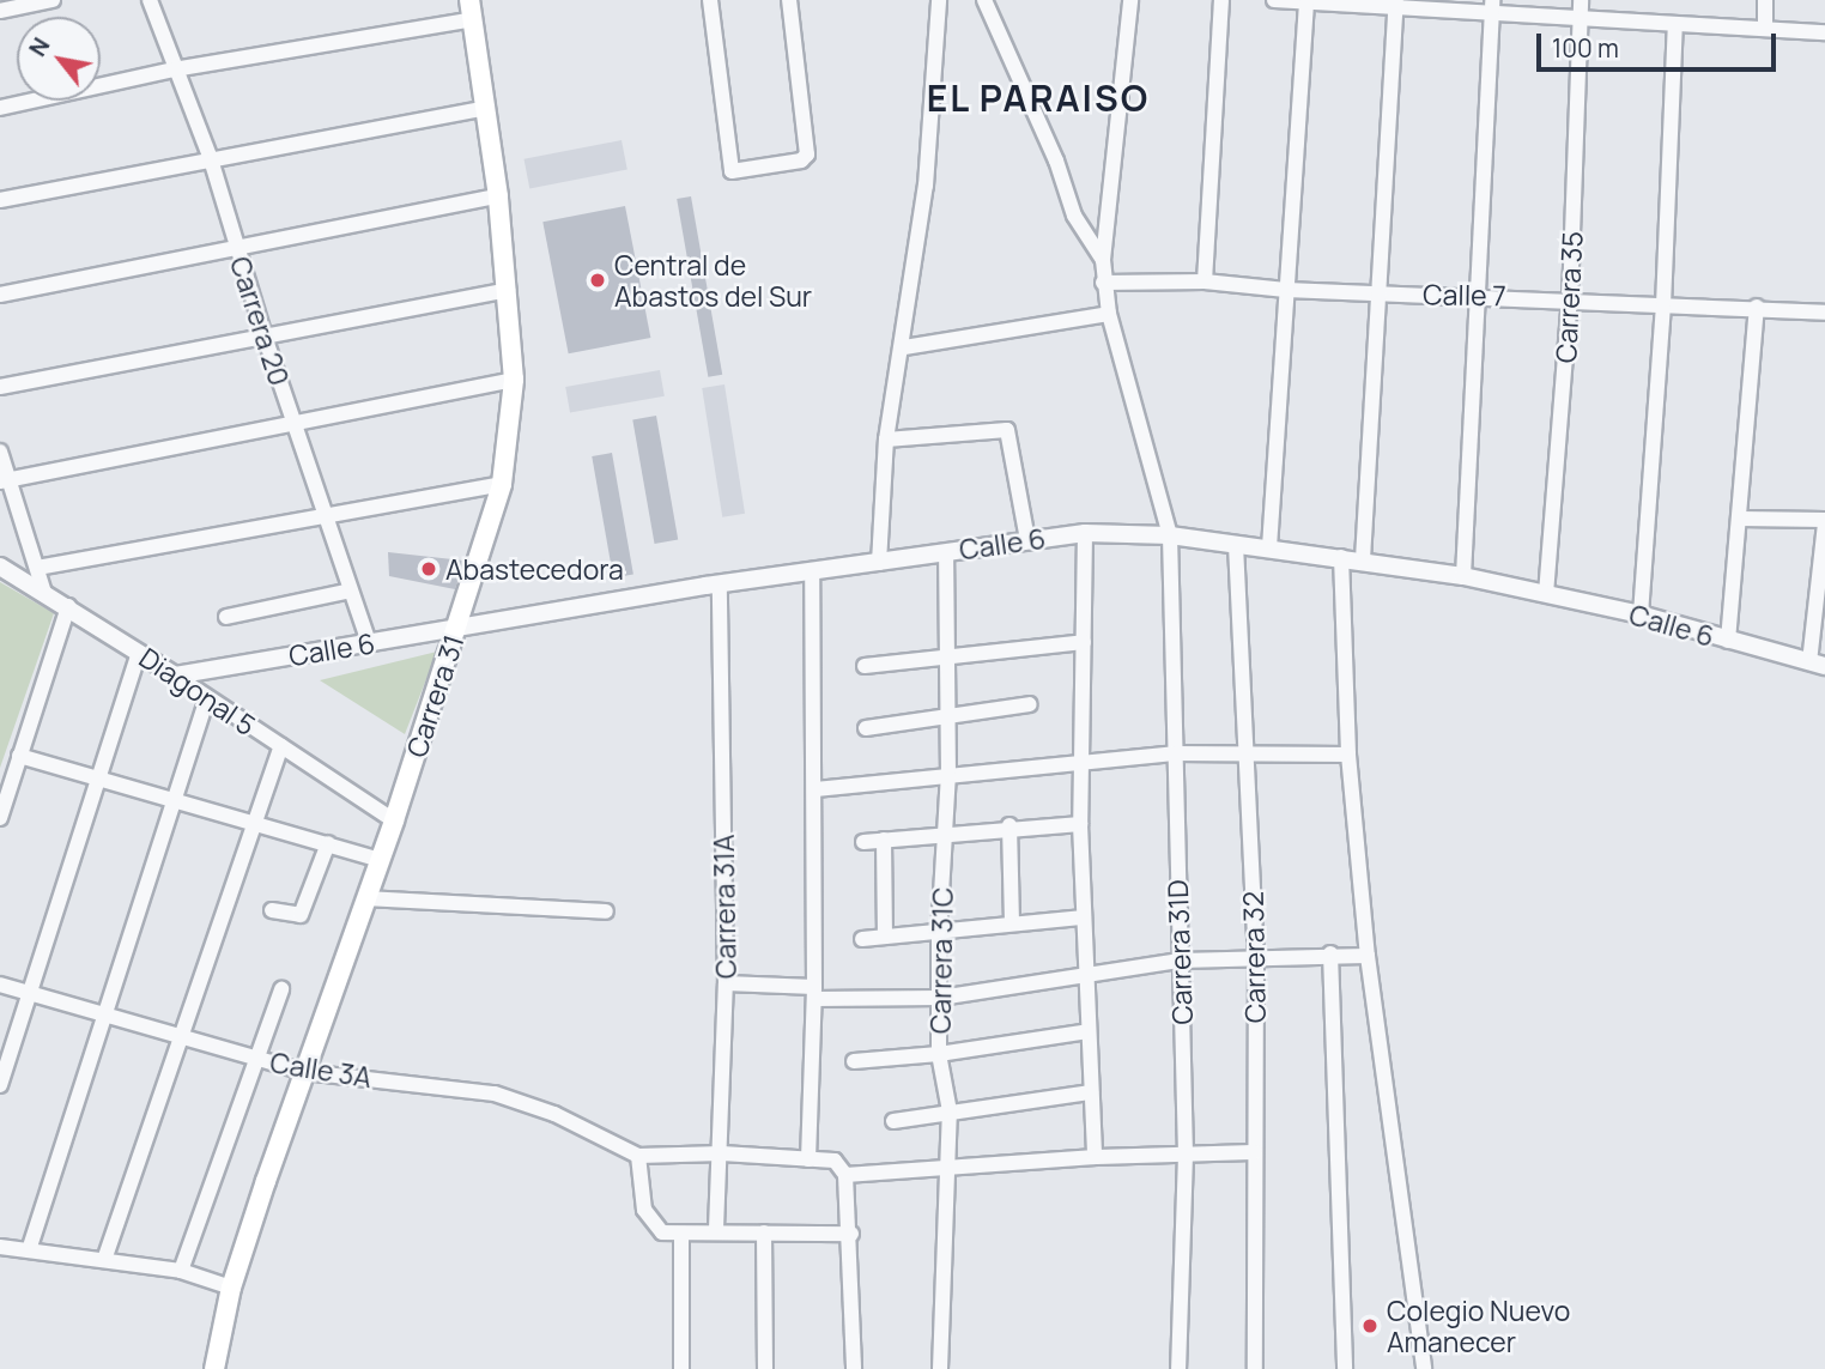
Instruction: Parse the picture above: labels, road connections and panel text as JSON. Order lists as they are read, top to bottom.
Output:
{
  "streets": {
    "main road": ["Carrera 31"],
    "street": [
      "Calle 7",
      "Carrera 35",
      "Carrera 20",
      "Calle 6",
      "Diagonal 5",
      "Carrera 31A",
      "Carrera 31D",
      "Carrera 32",
      "Carrera 31C",
      "Calle 3A"
    ]
  },
  "crossings": [
    ["Calle 7", "Carrera 35"],
    ["Calle 7", "Carrera 31D"],
    ["Carrera 35", "Calle 6"],
    ["Carrera 20", "Calle 6"],
    ["Calle 6", "Diagonal 5"],
    ["Calle 6", "Carrera 31"],
    ["Calle 6", "Carrera 31A"],
    ["Calle 6", "Carrera 31D"],
    ["Calle 6", "Carrera 32"],
    ["Calle 6", "Carrera 31C"],
    ["Diagonal 5", "Carrera 31"],
    ["Carrera 31", "Calle 3A"]
  ],
  "districts": ["EL PARAISO"],
  "places": ["Central de Abastos del Sur", "Abastecedora", "Colegio Nuevo Amanecer"],
  "scale_bar": "100 m",
  "north": "top left"
}
